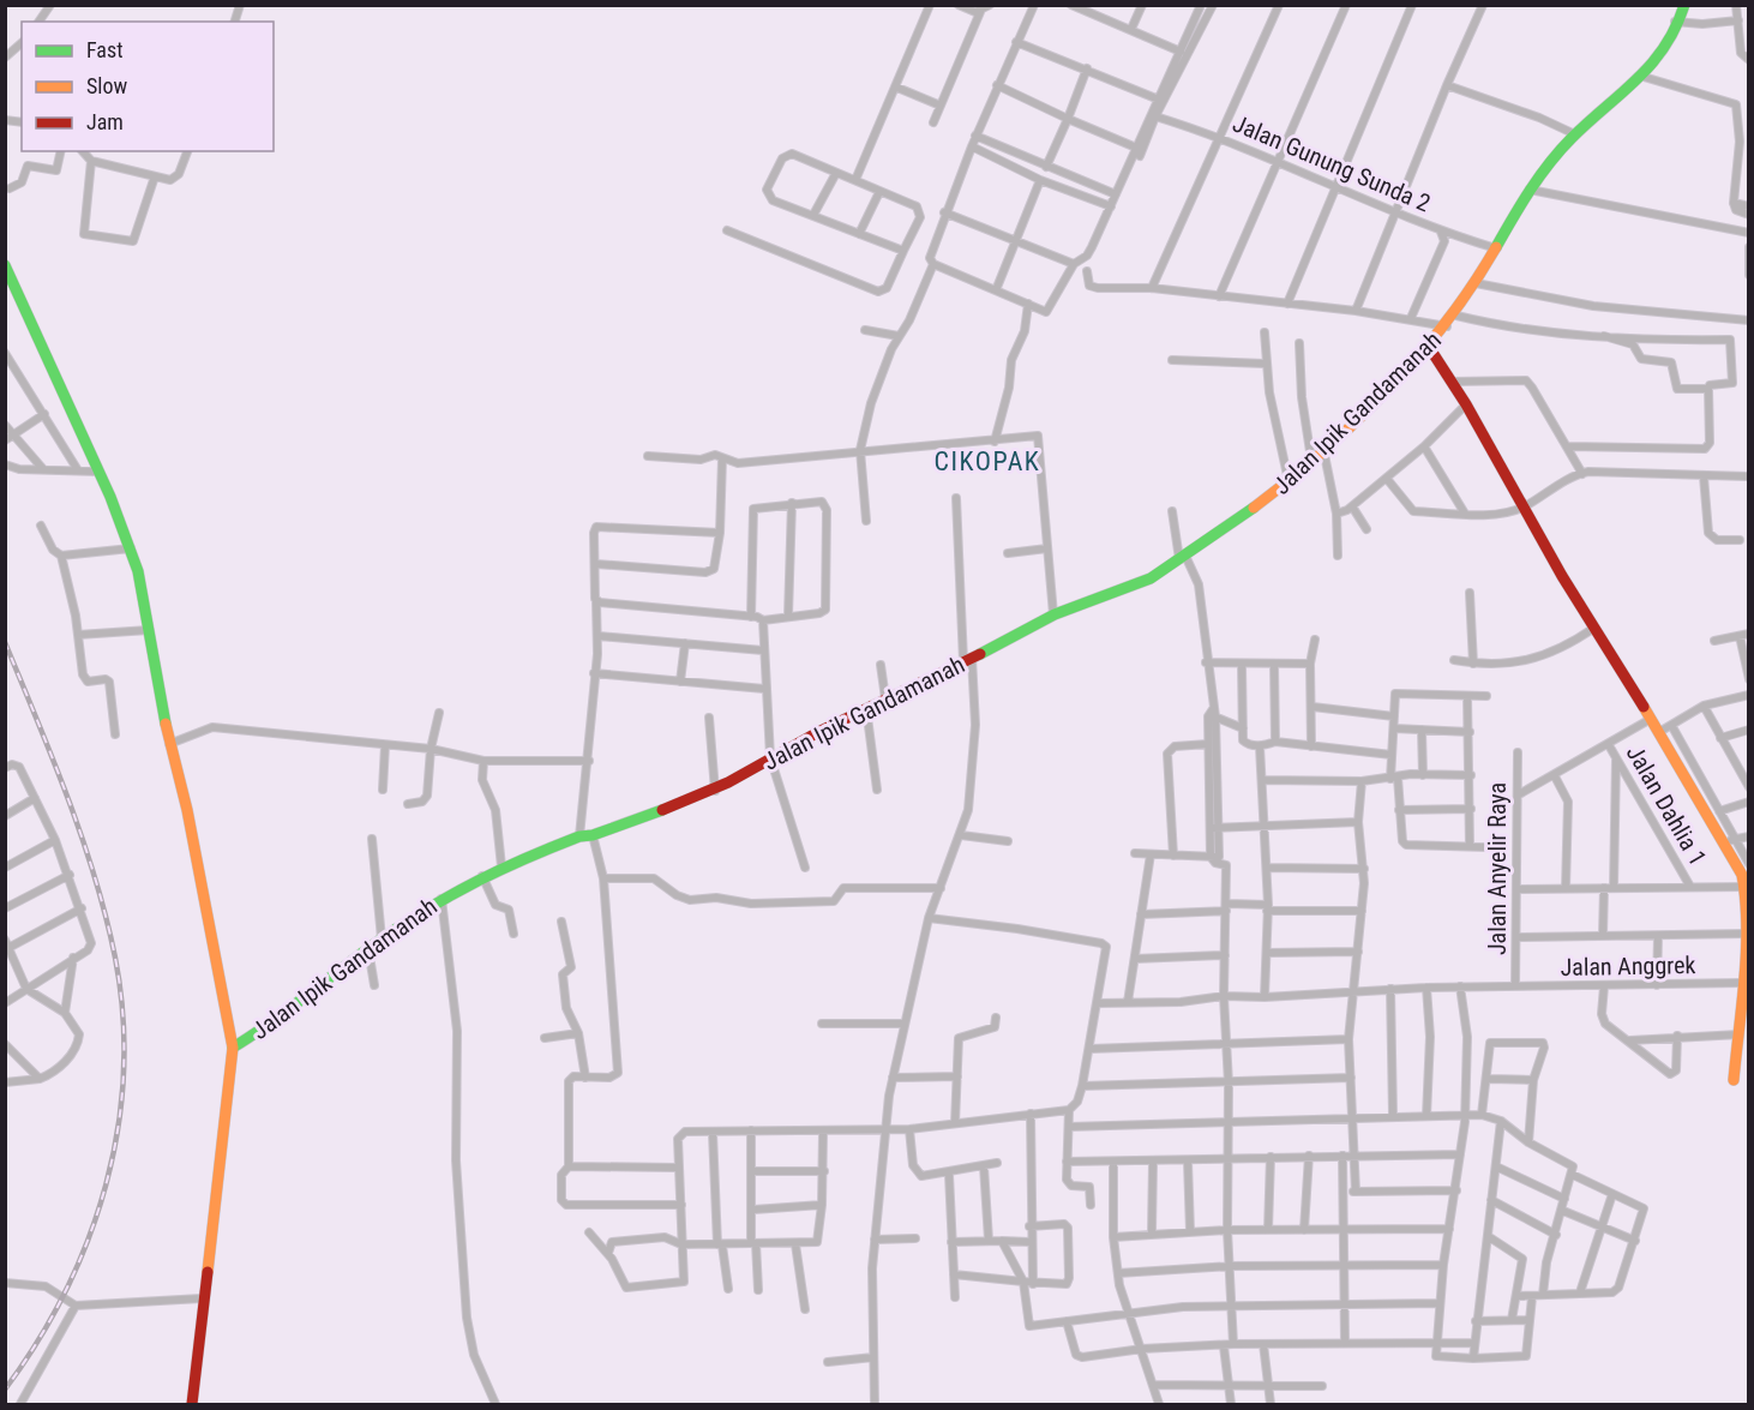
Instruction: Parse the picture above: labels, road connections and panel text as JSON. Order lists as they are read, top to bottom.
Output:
{
  "streets": {
    "street": [
      "Jalan Gunung Sunda 2",
      "Jalan Ipik Gandamanah",
      "Jalan Dahlia 1",
      "Jalan Anyelir Raya",
      "Jalan Anggrek"
    ]
  },
  "crossings": [
    ["Jalan Anyelir Raya", "Jalan Anggrek"]
  ],
  "districts": ["CIKOPAK"],
  "legend": ["Fast", "Slow", "Jam"]
}
